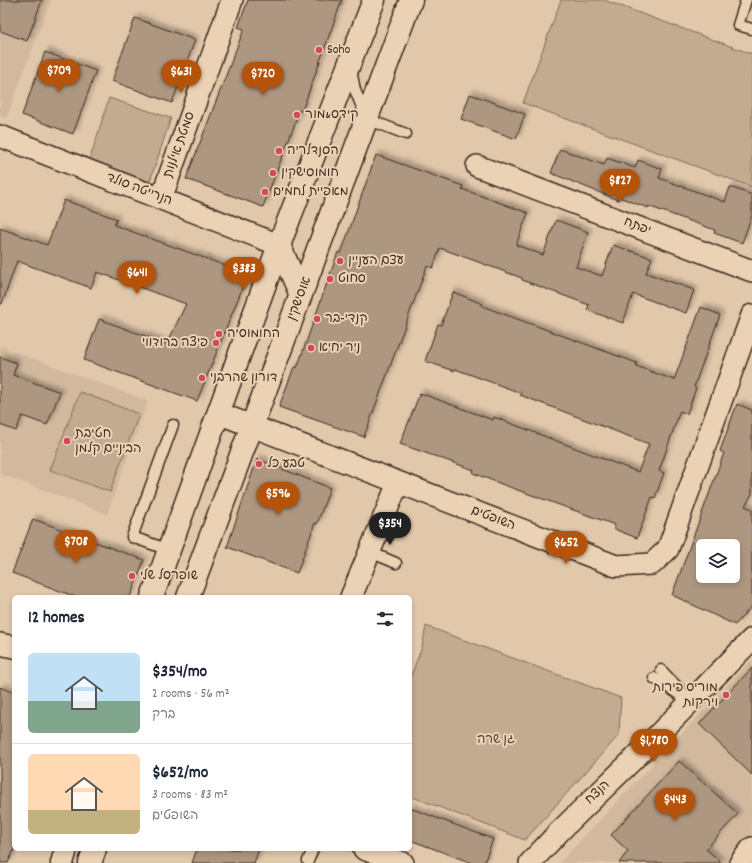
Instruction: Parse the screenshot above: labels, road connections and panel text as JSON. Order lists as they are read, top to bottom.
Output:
{
  "streets": {
    "street": [
      "סמטת אילנות",
      "הנרייטה סולד",
      "יפתח",
      "אוסישקין",
      "השופטים",
      "הנצח"
    ]
  },
  "crossings": [
    ["סמטת אילנות", "הנרייטה סולד"],
    ["אוסישקין", "השופטים"]
  ],
  "parks": ["גן שרה"],
  "places": [
    "Soho",
    "קידס&מור",
    "הסנדלריה",
    "חומוסישקין",
    "מאפיית לחמים",
    "עצם העניין",
    "סחוט",
    "קנדי-בר",
    "החומוסיה",
    "פיצה ברודווי",
    "ניר יחיא",
    "דורון שהרבני",
    "חטיבת הביניים קלמן",
    "טבע כל",
    "שופרסל שלי",
    "מוריס פירות וירקות"
  ],
  "page": {
    "price": [
      "$709",
      "$631",
      "$720",
      "$827",
      "$383",
      "$641",
      "$596",
      "$354",
      "$708",
      "$652",
      "$1,780",
      "$443"
    ],
    "heading": "12 homes",
    "list": [
      {
        "name": "$354/mo",
        "note": "2 rooms · 56 m² · ברק"
      },
      {
        "name": "$652/mo",
        "note": "3 rooms · 83 m² · השופטים"
      }
    ]
  }
}
